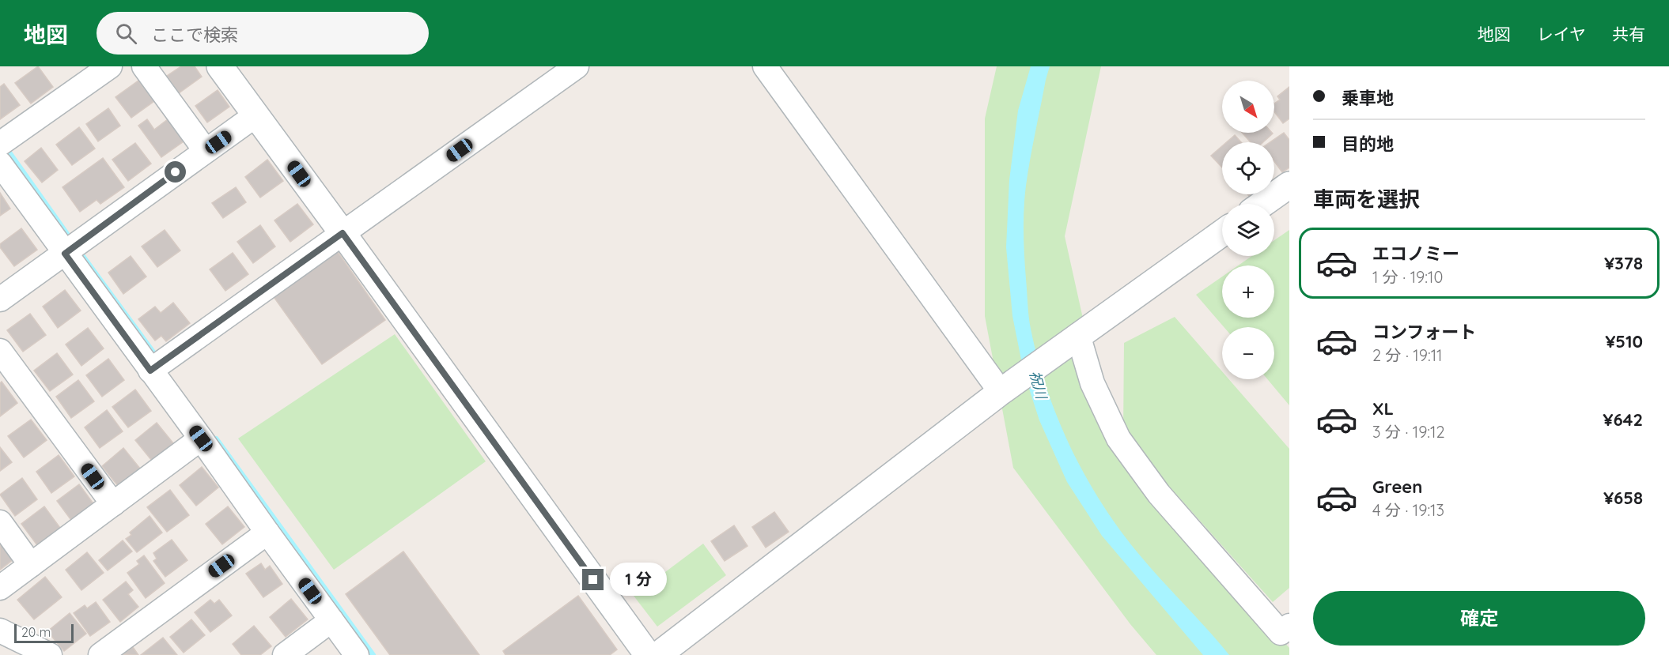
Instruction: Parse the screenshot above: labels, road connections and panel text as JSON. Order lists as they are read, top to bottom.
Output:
{
  "water": ["祝川"],
  "scale_bar": "20 m",
  "north": "bottom right",
  "page": {
    "header": "地図",
    "search": "ここで検索",
    "nav": ["地図", "レイヤ", "共有"],
    "banner": ["乗車地", "目的地"],
    "map_buttons": ["+", "−"],
    "heading": "車両を選択",
    "list": [
      {
        "name": "エコノミー",
        "note": "1 分 · 19:10",
        "value": "¥378"
      },
      {
        "name": "コンフォート",
        "note": "2 分 · 19:11",
        "value": "¥510"
      },
      {
        "name": "XL",
        "note": "3 分 · 19:12",
        "value": "¥642"
      },
      {
        "name": "Green",
        "note": "4 分 · 19:13",
        "value": "¥658"
      }
    ],
    "bubble": "1 分",
    "buttons": "確定",
    "scale": "20 m"
  }
}
